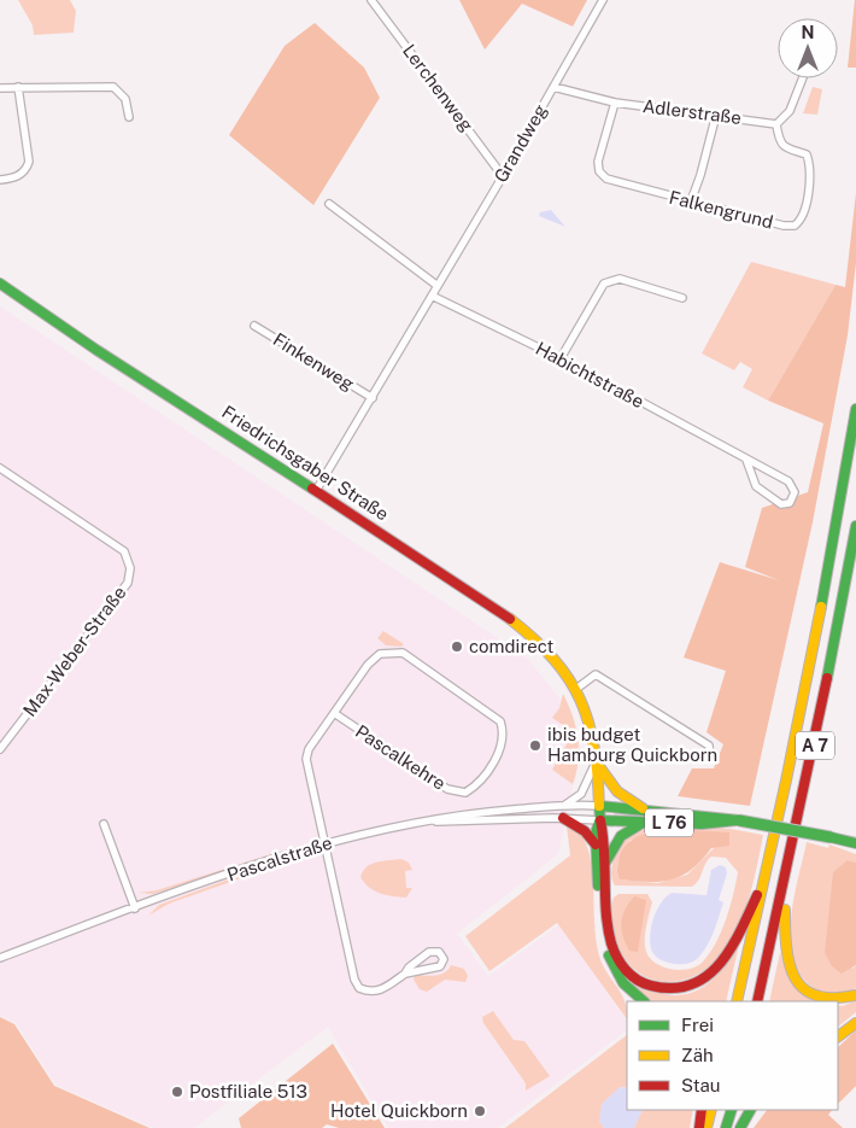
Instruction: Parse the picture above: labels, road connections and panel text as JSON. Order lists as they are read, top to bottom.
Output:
{
  "streets": {
    "main road": ["Friedrichsgaber Straße", "A 7", "L 76"],
    "street": [
      "Lerchenweg",
      "Adlerstraße",
      "Grandweg",
      "Falkengrund",
      "Finkenweg",
      "Habichtstraße",
      "Max-Weber-Straße",
      "Pascalkehre",
      "Pascalstraße"
    ]
  },
  "crossings": [
    ["Lerchenweg", "Grandweg"],
    ["Adlerstraße", "Grandweg"],
    ["Adlerstraße", "Falkengrund"],
    ["Grandweg", "Finkenweg"],
    ["Grandweg", "Habichtstraße"],
    ["Grandweg", "Friedrichsgaber Straße"],
    ["Friedrichsgaber Straße", "Pascalstraße"]
  ],
  "places": [
    "comdirect",
    "ibis budget Hamburg Quickborn",
    "Postfiliale 513",
    "Hotel Quickborn"
  ],
  "legend": ["Frei", "Zäh", "Stau"],
  "north": "top"
}
